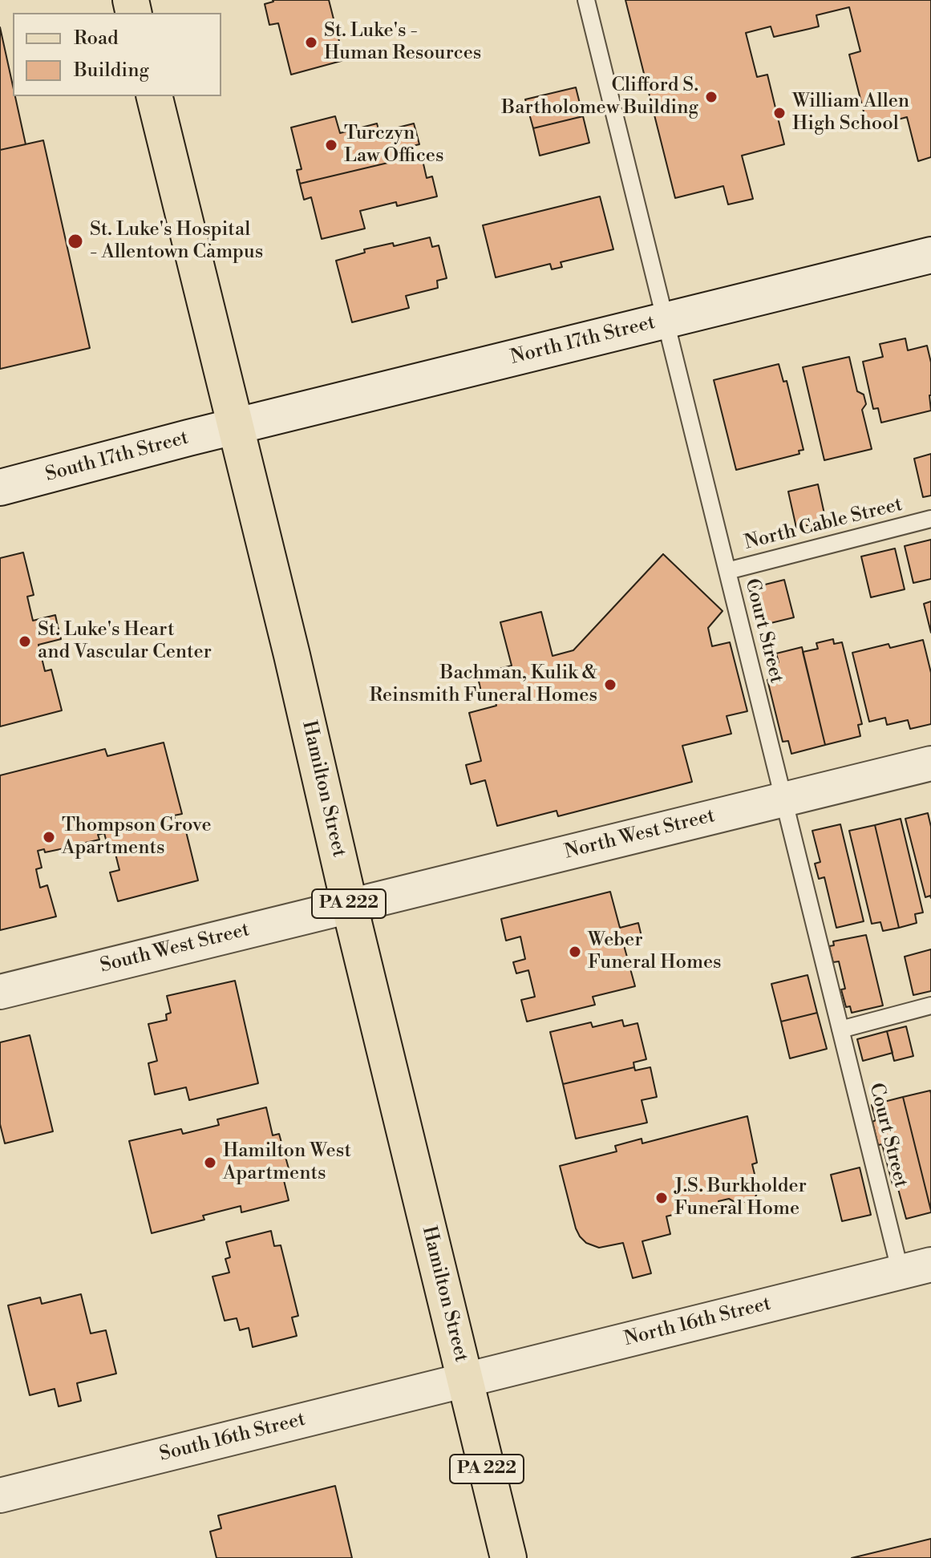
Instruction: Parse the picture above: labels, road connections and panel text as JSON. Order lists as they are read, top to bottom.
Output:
{
  "streets": {
    "main road": ["Hamilton Street", "PA 222"],
    "street": [
      "North 17th Street",
      "South 17th Street",
      "North West Street",
      "South West Street",
      "North 16th Street",
      "South 16th Street"
    ],
    "lane": ["North Cable Street", "Court Street"]
  },
  "crossings": [
    ["North 17th Street", "South 17th Street"],
    ["North 17th Street", "Court Street"],
    ["North 17th Street", "Hamilton Street"],
    ["South 17th Street", "Hamilton Street"],
    ["North Cable Street", "Court Street"],
    ["Court Street", "North West Street"],
    ["Court Street", "North 16th Street"],
    ["Hamilton Street", "North West Street"],
    ["Hamilton Street", "South West Street"],
    ["Hamilton Street", "North 16th Street"],
    ["Hamilton Street", "South 16th Street"],
    ["North West Street", "South West Street"],
    ["North 16th Street", "South 16th Street"]
  ],
  "places": [
    "St. Luke's - Human Resources",
    "Clifford S. Bartholomew Building",
    "William Allen High School",
    "Turczyn Law Offices",
    "St. Luke's Hospital - Allentown Campus",
    "St. Luke's Heart and Vascular Center",
    "Bachman, Kulik & Reinsmith Funeral Homes",
    "Thompson Grove Apartments",
    "Weber Funeral Homes",
    "Hamilton West Apartments",
    "J.S. Burkholder Funeral Home"
  ],
  "legend": ["Road", "Building"]
}
